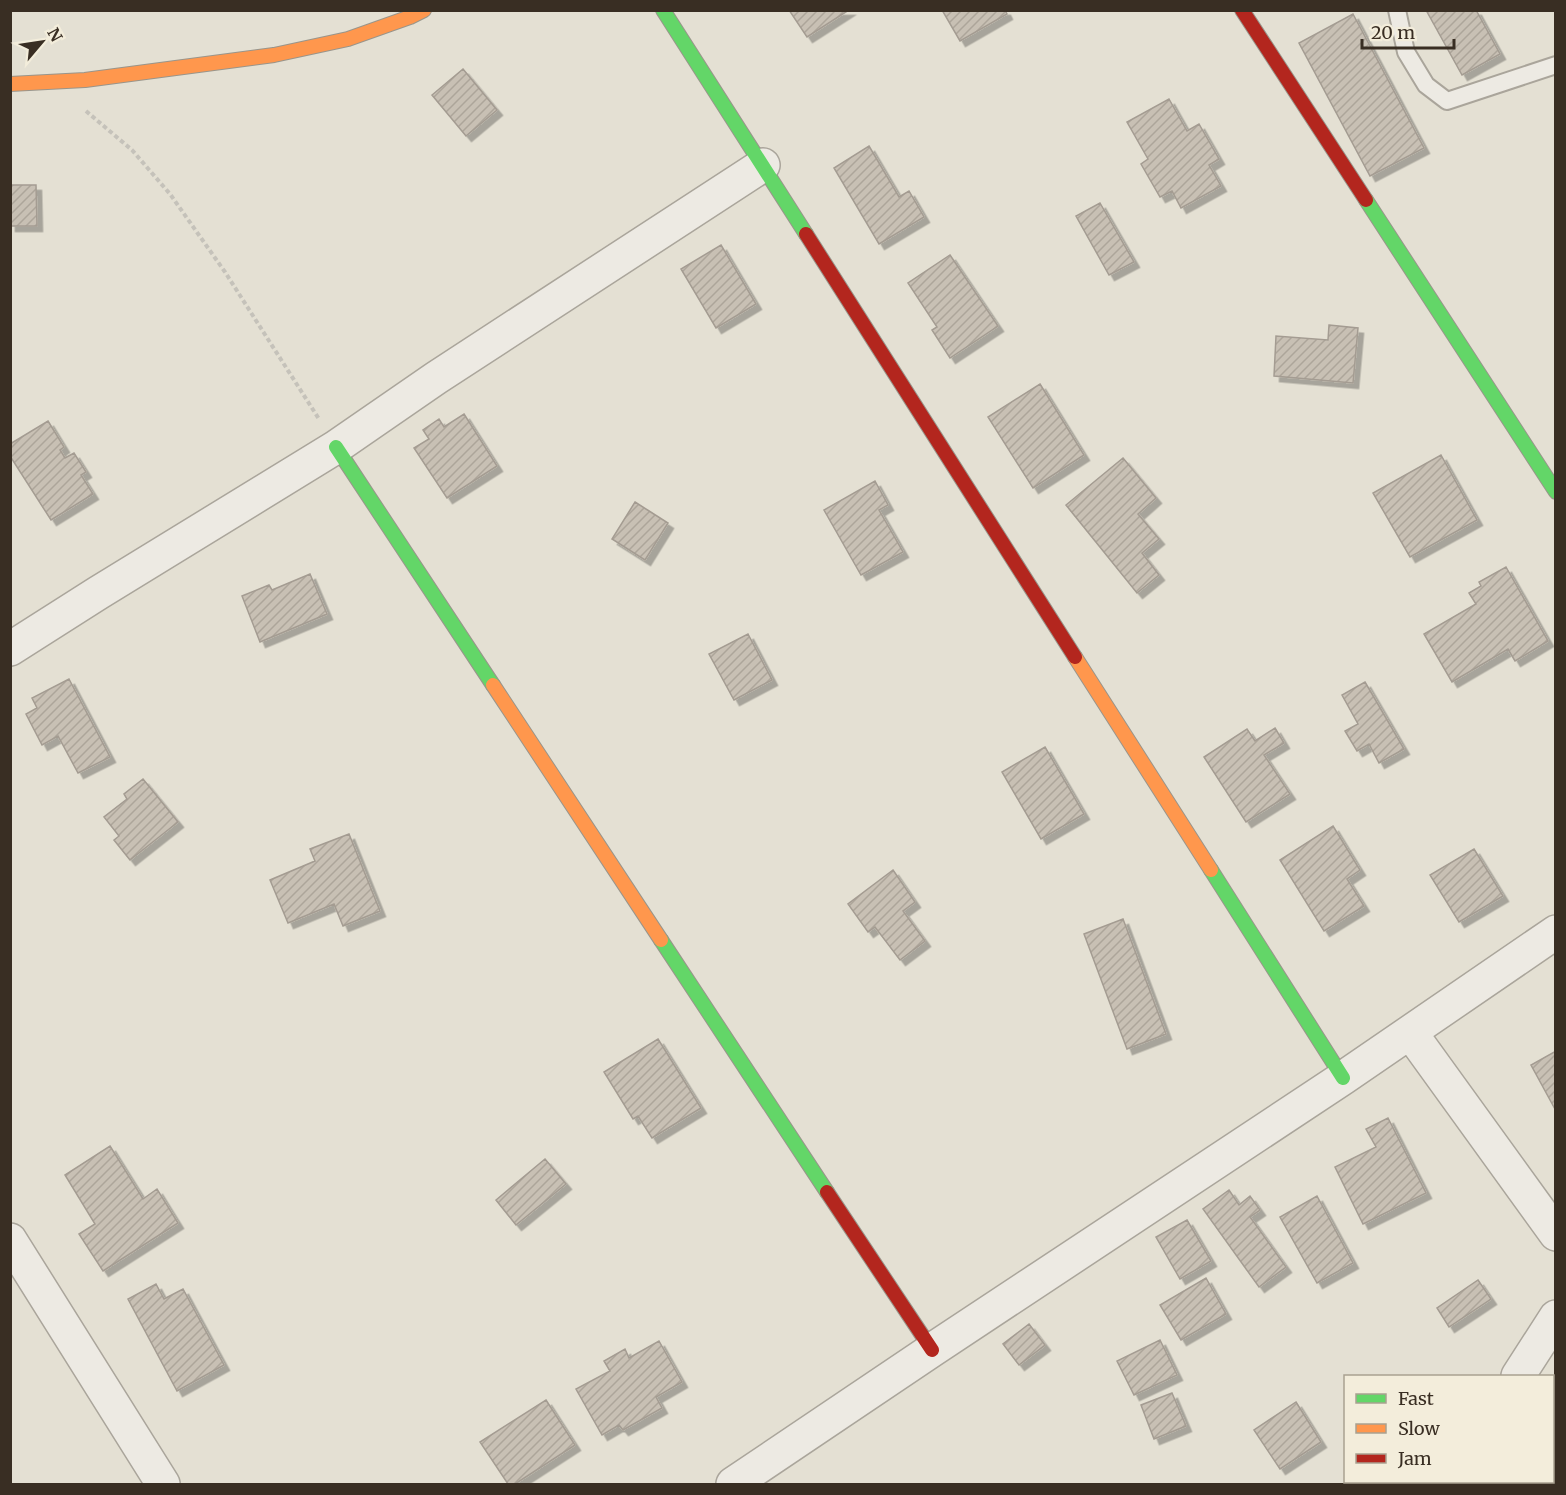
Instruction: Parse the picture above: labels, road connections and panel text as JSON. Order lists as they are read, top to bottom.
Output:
{
  "legend": ["Fast", "Slow", "Jam"],
  "scale_bar": "20 m",
  "north": "top right"
}
